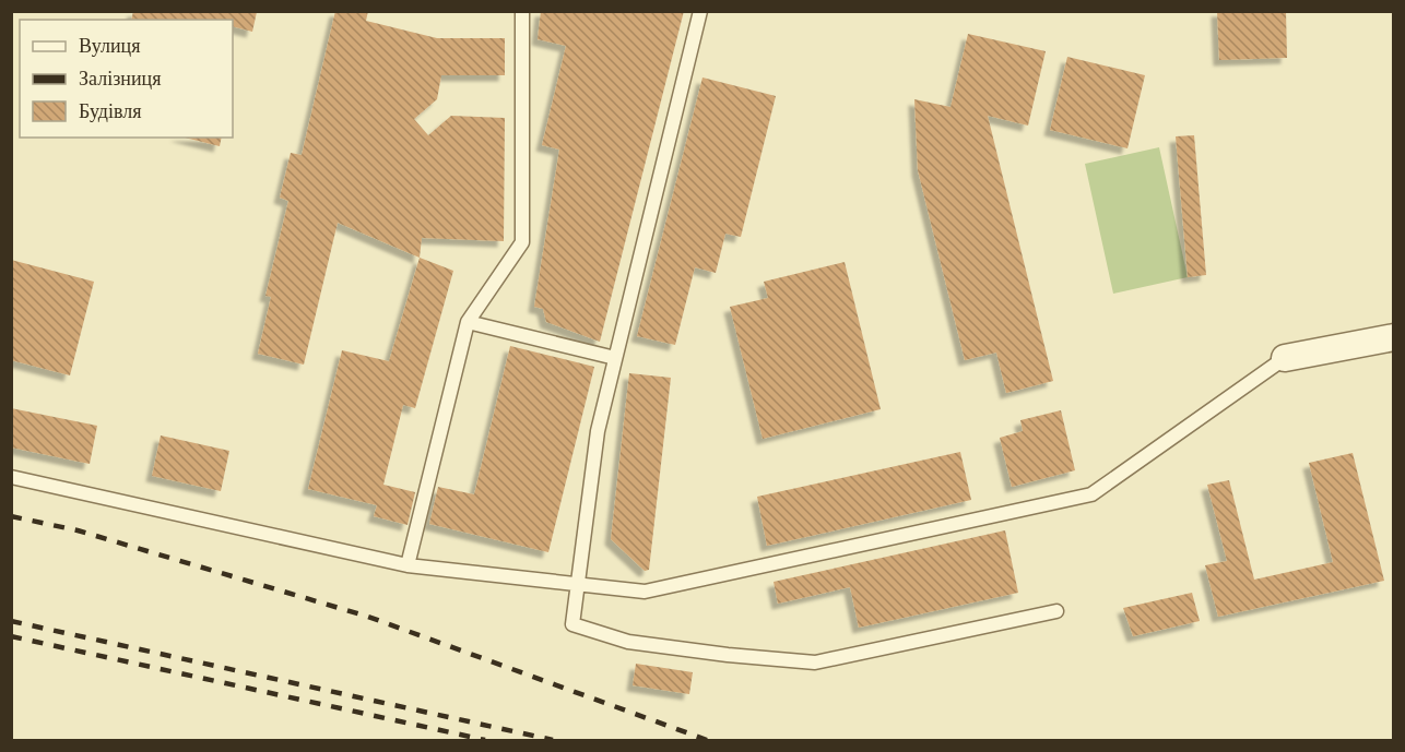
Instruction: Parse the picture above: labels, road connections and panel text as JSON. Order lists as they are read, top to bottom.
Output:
{
  "legend": ["Вулиця", "Залізниця", "Будівля"]
}
